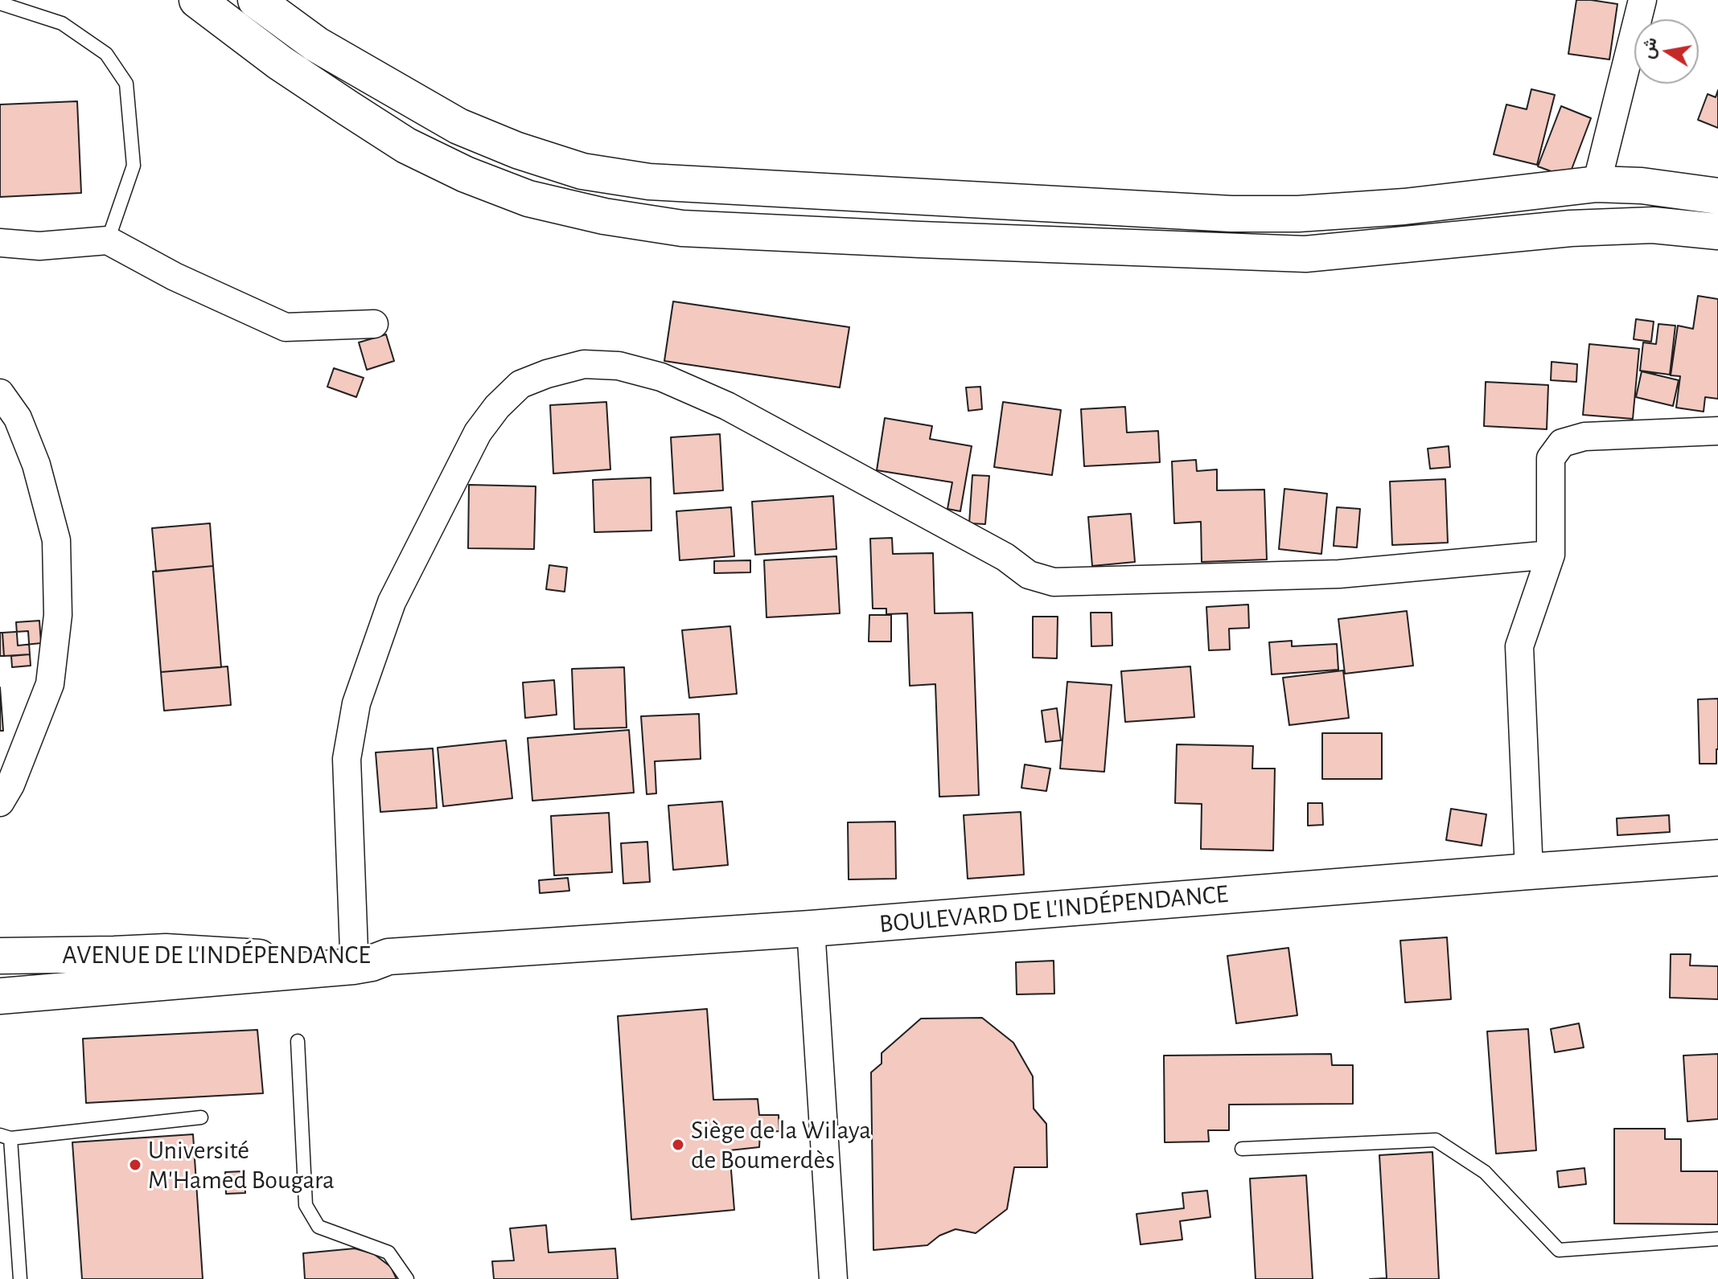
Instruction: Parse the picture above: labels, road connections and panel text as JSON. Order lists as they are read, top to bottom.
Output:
{
  "streets": {
    "main road": ["BOULEVARD DE L'INDÉPENDANCE", "AVENUE DE L'INDÉPENDANCE"]
  },
  "crossings": [
    ["BOULEVARD DE L'INDÉPENDANCE", "AVENUE DE L'INDÉPENDANCE"]
  ],
  "places": ["Siège de la Wilaya de Boumerdès", "Université M'Hamed Bougara"],
  "north": "left"
}
